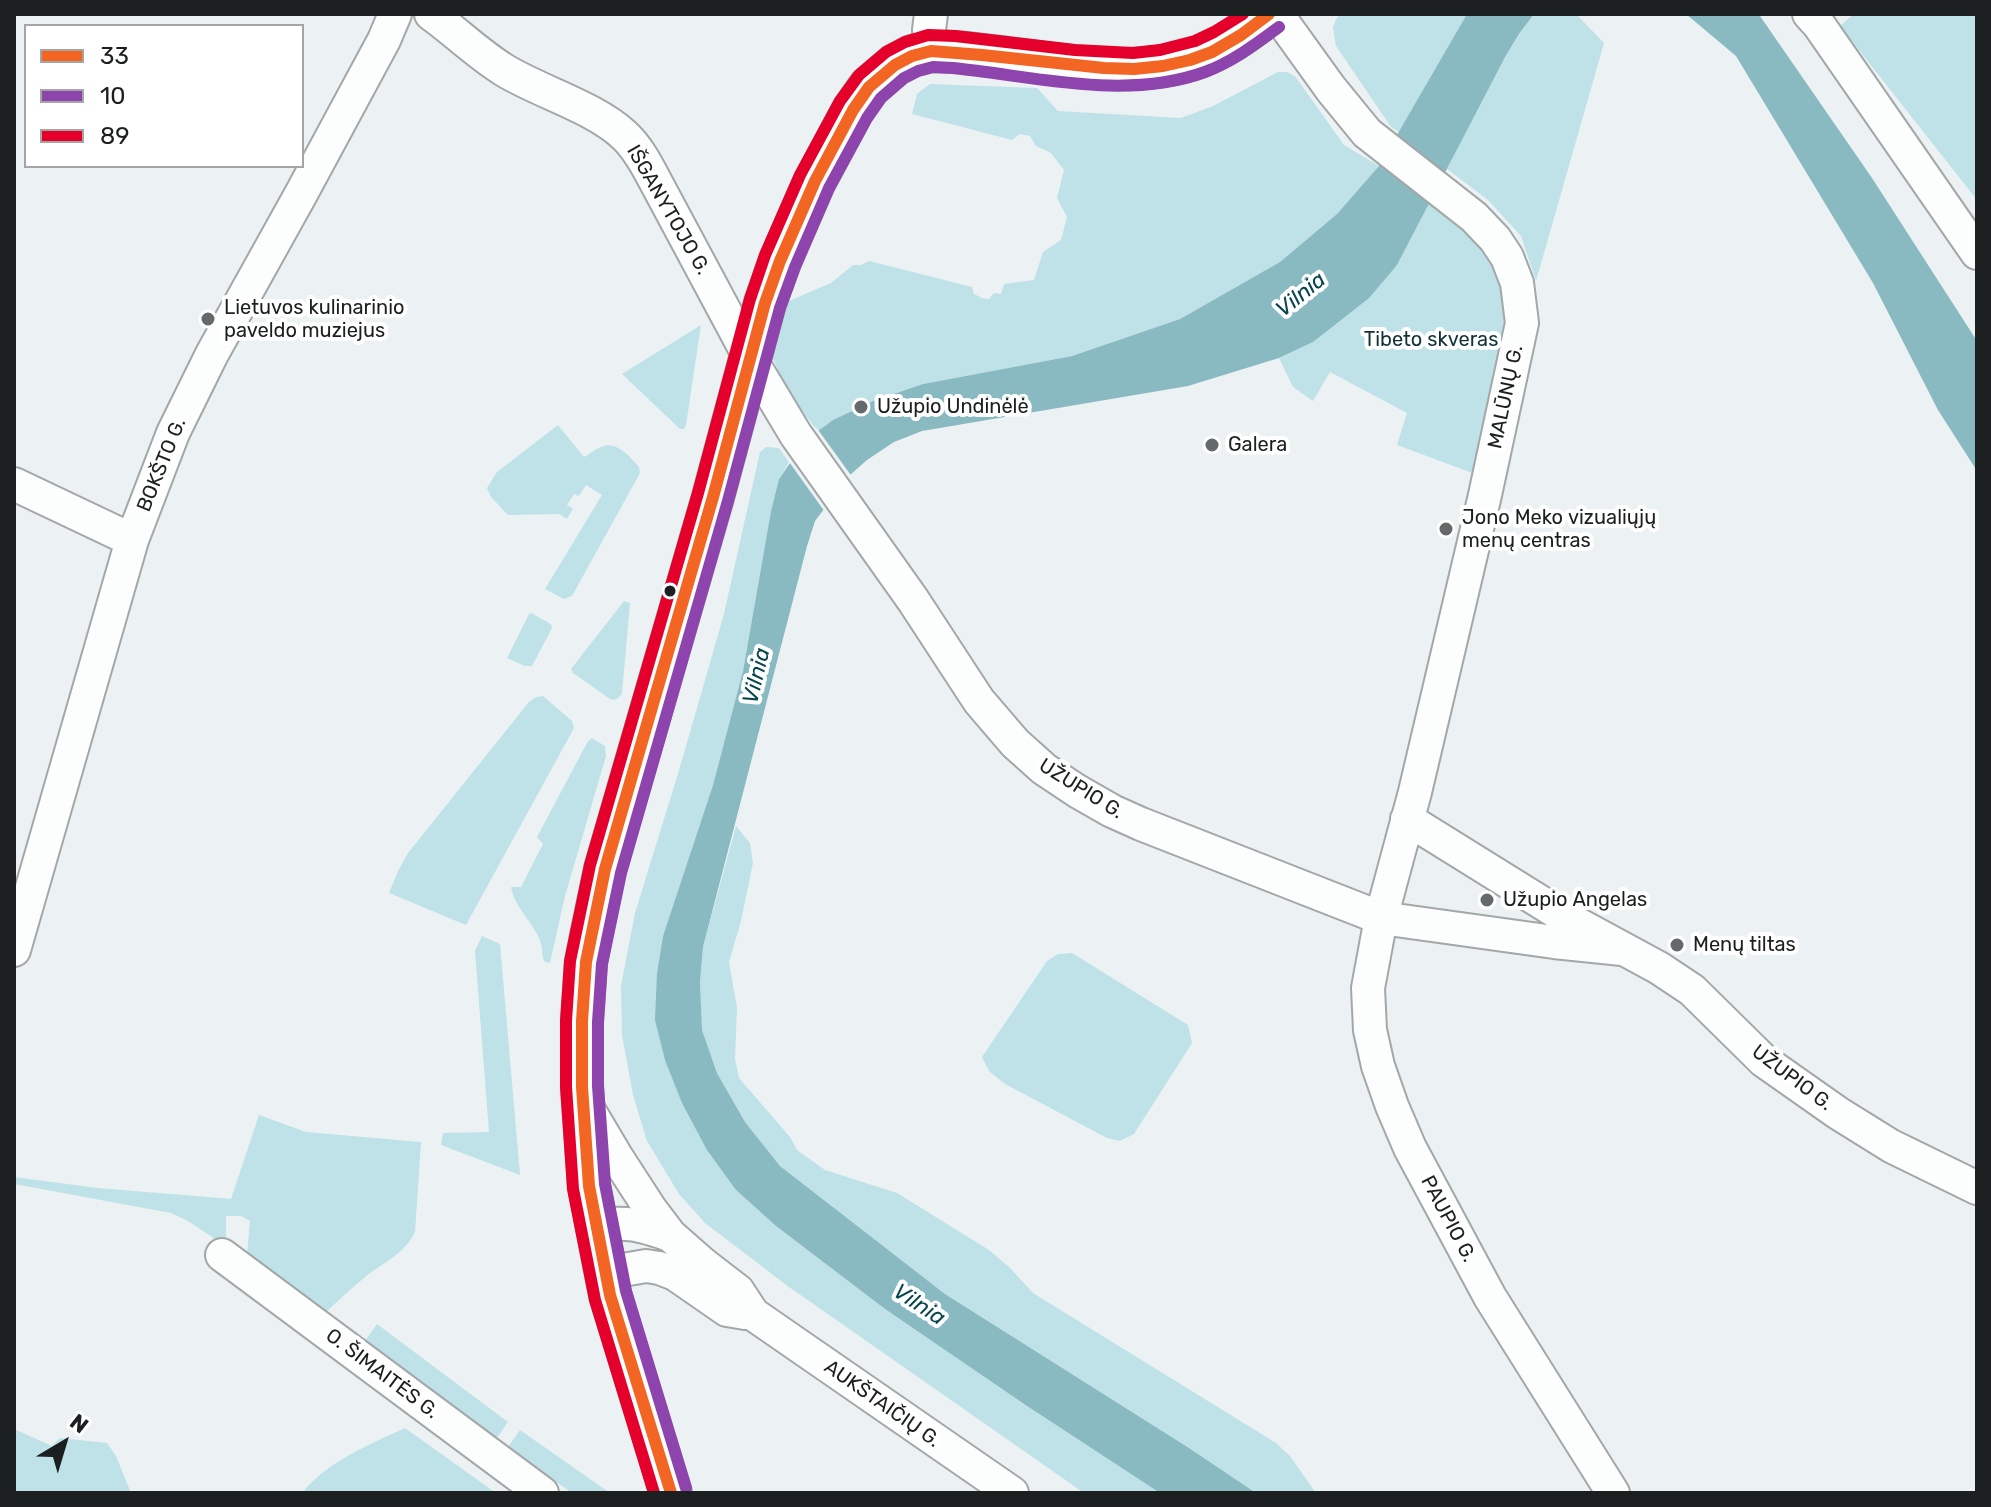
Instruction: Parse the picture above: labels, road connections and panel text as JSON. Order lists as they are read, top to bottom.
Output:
{
  "streets": {
    "street": [
      "IŠGANYTOJO G.",
      "MALŪNŲ G.",
      "BOKŠTO G.",
      "UŽUPIO G.",
      "PAUPIO G.",
      "O. ŠIMAITĖS G.",
      "AUKŠTAIČIŲ G."
    ]
  },
  "crossings": [
    ["IŠGANYTOJO G.", "UŽUPIO G."],
    ["MALŪNŲ G.", "UŽUPIO G."],
    ["UŽUPIO G.", "PAUPIO G."]
  ],
  "water": ["Vilnia"],
  "parks": ["Tibeto skveras"],
  "places": [
    "Lietuvos kulinarinio paveldo muziejus",
    "Užupio Undinėlė",
    "Galera",
    "Jono Meko vizualiųjų menų centras",
    "Užupio Angelas",
    "Menų tiltas"
  ],
  "lines": ["transit line 33", "transit line 89", "transit line 10"],
  "legend": ["33", "10", "89"],
  "north": "top right"
}
